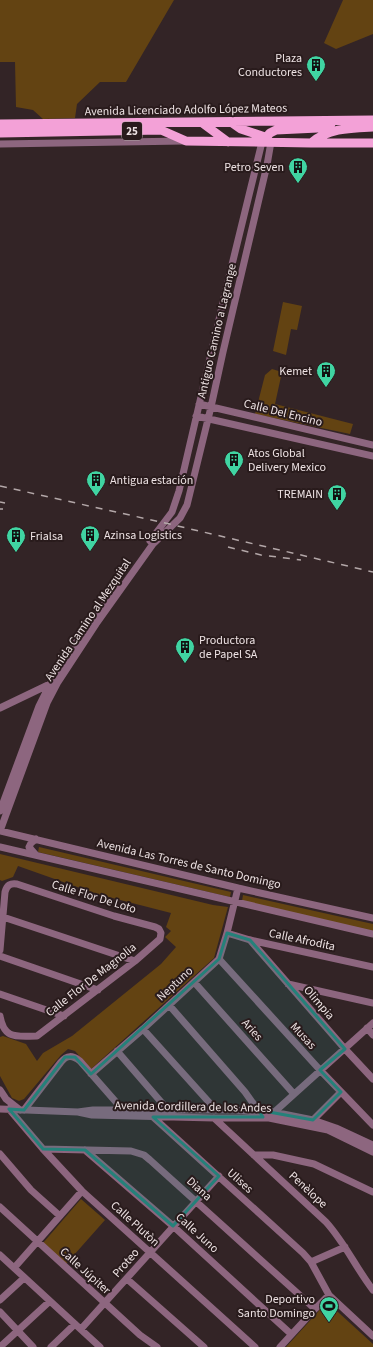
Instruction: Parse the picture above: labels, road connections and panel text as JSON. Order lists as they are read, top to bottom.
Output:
{
  "streets": {
    "main road": ["Avenida Licenciado Adolfo López Mateos", "25"],
    "street": [
      "Antiguo Camino a Lagrange",
      "Calle Del Encino",
      "Avenida Camino al Mezquital",
      "Avenida Las Torres de Santo Domingo",
      "Calle Flor De Loto",
      "Calle Afrodita",
      "Calle Flor De Magnolia",
      "Neptuno",
      "Olimpia",
      "Aries",
      "Musas",
      "Avenida Cordillera de los Andes",
      "Ulises",
      "Diana",
      "Penèlope",
      "Calle Plutòn",
      "Calle Juno",
      "Proteo",
      "Calle Júpiter"
    ]
  },
  "crossings": [
    ["Avenida Licenciado Adolfo López Mateos", "Antiguo Camino a Lagrange"],
    ["Antiguo Camino a Lagrange", "Calle Del Encino"],
    ["Antiguo Camino a Lagrange", "Avenida Camino al Mezquital"],
    ["Avenida Camino al Mezquital", "Avenida Las Torres de Santo Domingo"],
    ["Avenida Las Torres de Santo Domingo", "Neptuno"],
    ["Calle Flor De Loto", "Calle Flor De Magnolia"],
    ["Calle Afrodita", "Neptuno"],
    ["Calle Afrodita", "Olimpia"],
    ["Neptuno", "Aries"],
    ["Neptuno", "Musas"],
    ["Avenida Cordillera de los Andes", "Ulises"],
    ["Avenida Cordillera de los Andes", "Penèlope"],
    ["Avenida Cordillera de los Andes", "Calle Plutòn"],
    ["Ulises", "Proteo"],
    ["Diana", "Calle Plutòn"],
    ["Diana", "Calle Juno"],
    ["Diana", "Proteo"],
    ["Calle Plutòn", "Proteo"],
    ["Calle Juno", "Proteo"],
    ["Proteo", "Calle Júpiter"]
  ],
  "places": {
    "building": [
      "Plaza Conductores",
      "Petro Seven",
      "Kemet",
      "Atos Global Delivery Mexico",
      "Antigua estación",
      "TREMAIN",
      "Azinsa Logistics",
      "Frialsa",
      "Productora de Papel SA"
    ],
    "sports": ["Deportivo Santo Domingo"]
  }
}
